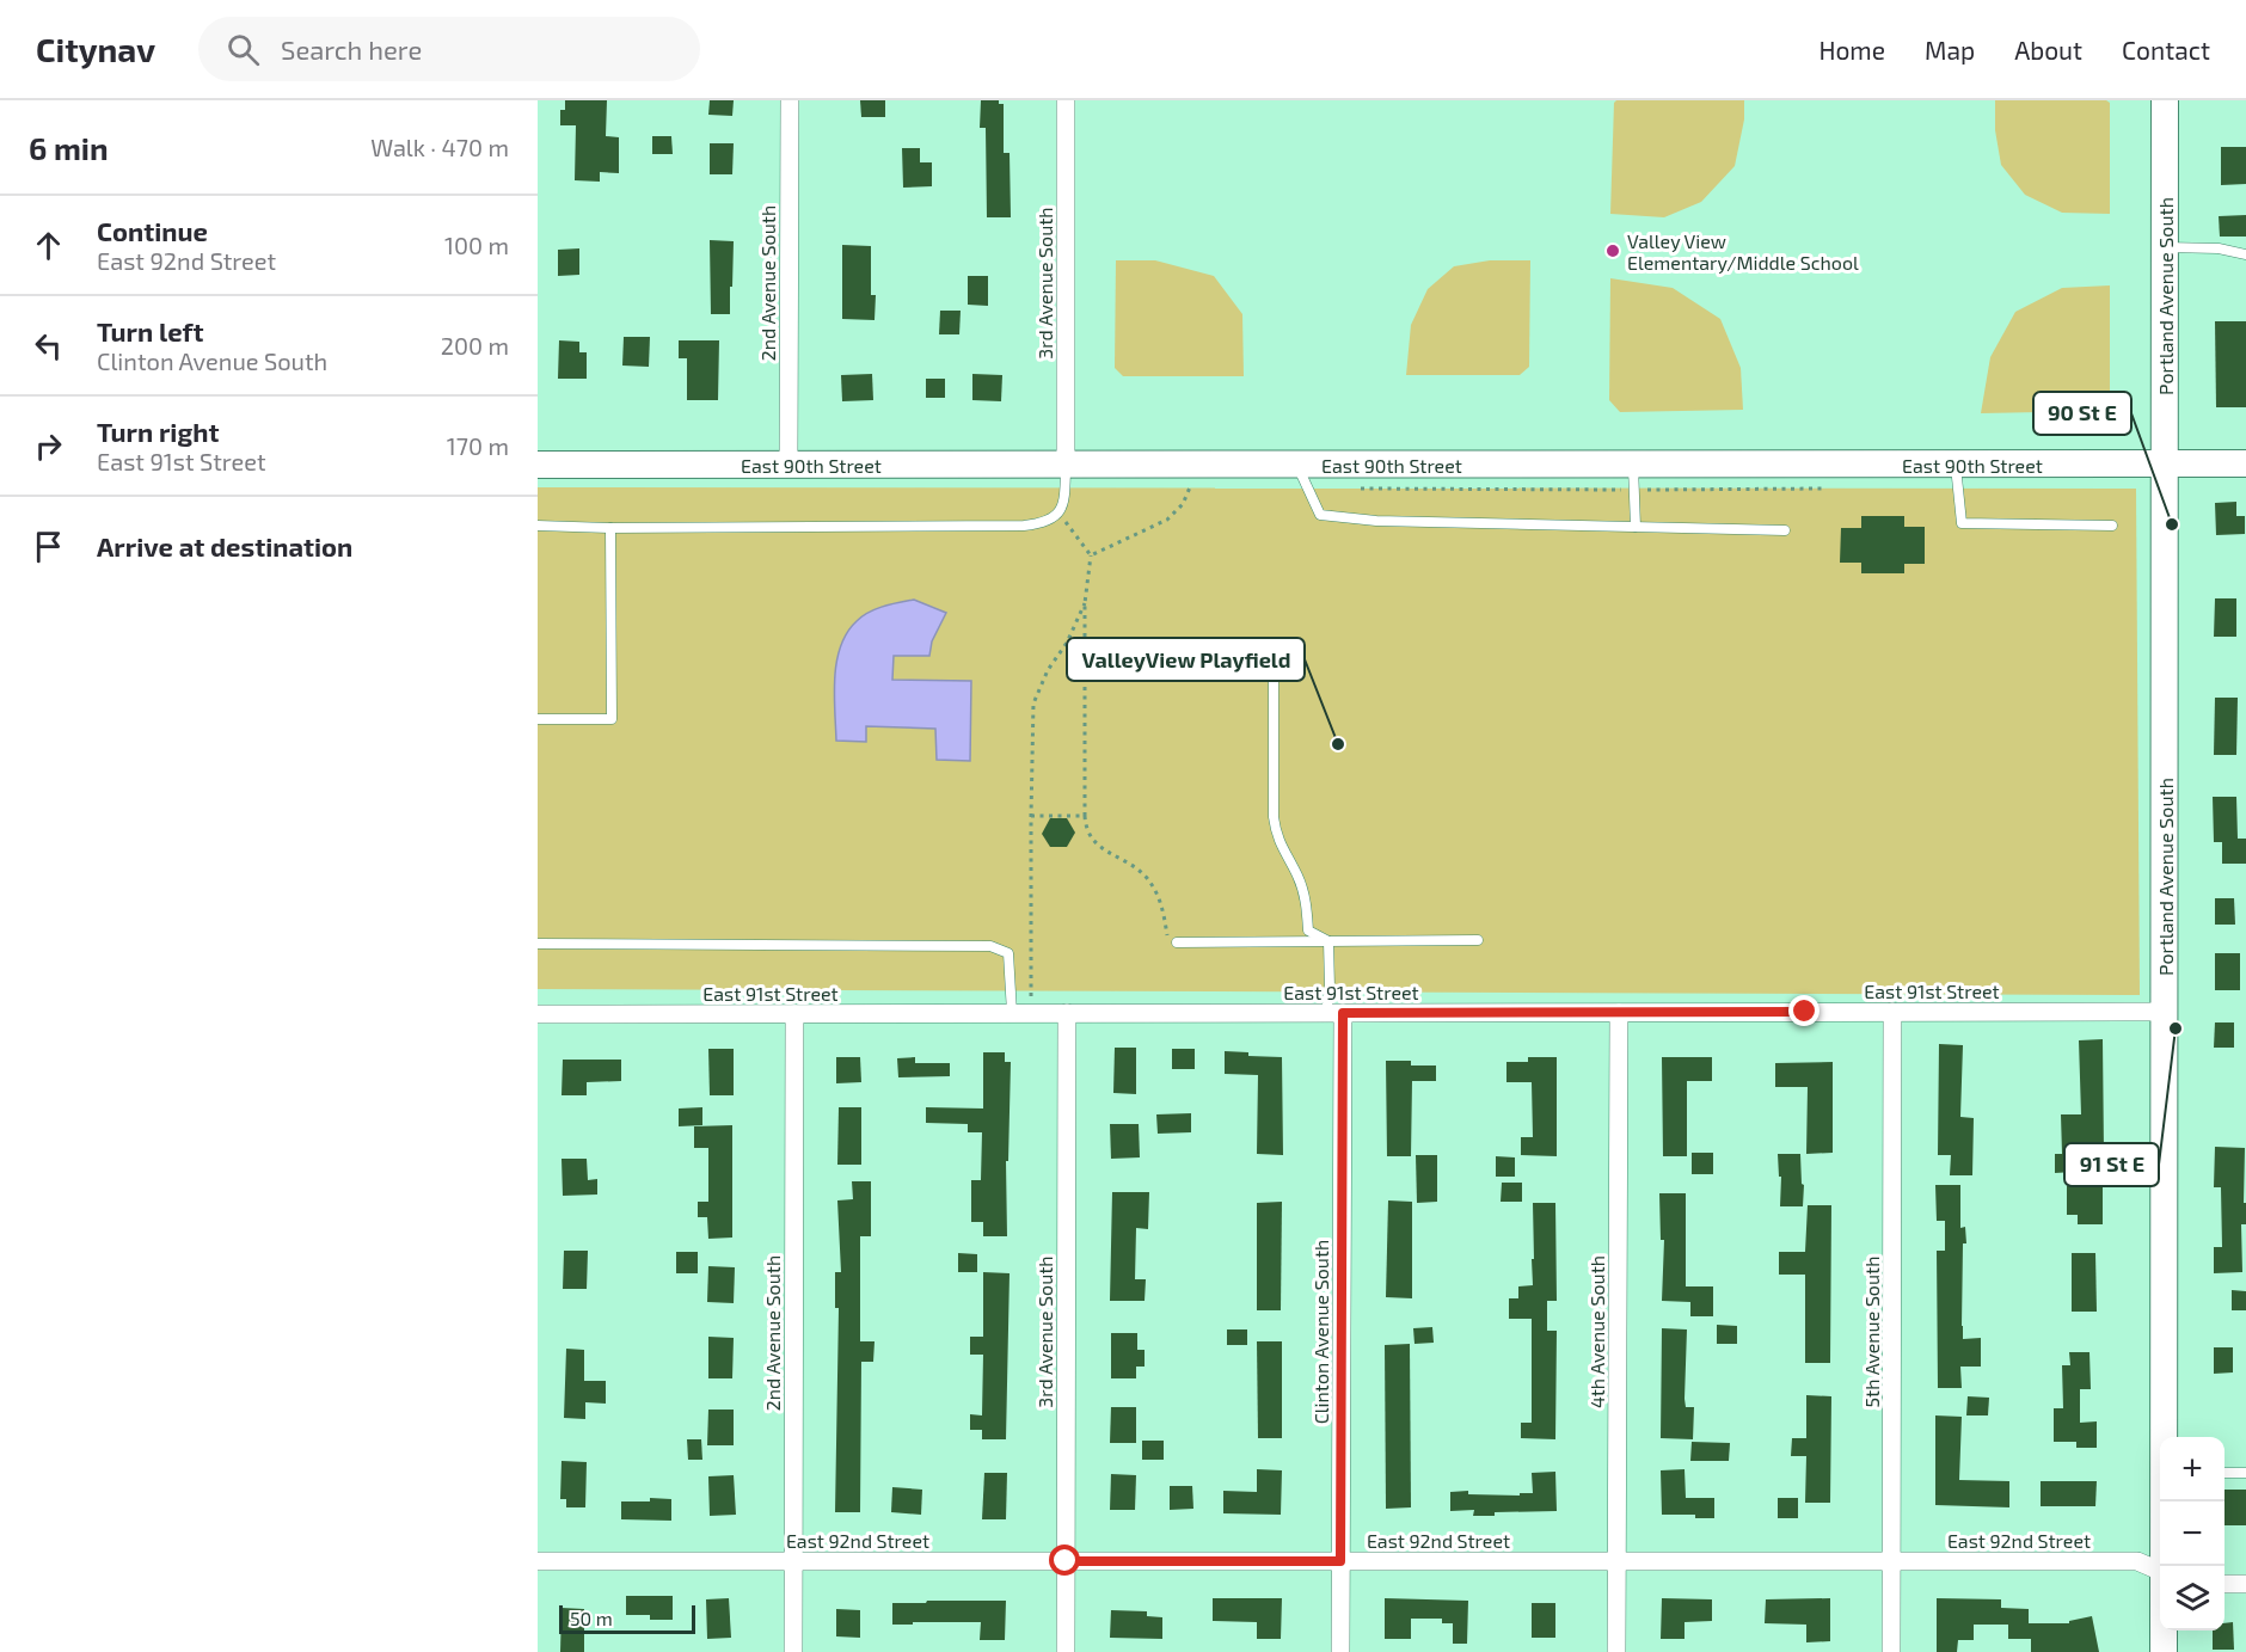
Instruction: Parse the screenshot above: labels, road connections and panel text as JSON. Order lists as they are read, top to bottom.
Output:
{
  "streets": {
    "street": [
      "2nd Avenue South",
      "3rd Avenue South",
      "Portland Avenue South",
      "East 90th Street",
      "East 91st Street",
      "Clinton Avenue South",
      "4th Avenue South",
      "5th Avenue South",
      "East 92nd Street"
    ]
  },
  "crossings": [
    ["2nd Avenue South", "East 90th Street"],
    ["2nd Avenue South", "East 91st Street"],
    ["2nd Avenue South", "East 92nd Street"],
    ["3rd Avenue South", "East 90th Street"],
    ["3rd Avenue South", "East 91st Street"],
    ["3rd Avenue South", "East 92nd Street"],
    ["Portland Avenue South", "East 90th Street"],
    ["Portland Avenue South", "East 91st Street"],
    ["East 91st Street", "Clinton Avenue South"],
    ["East 91st Street", "4th Avenue South"],
    ["East 91st Street", "5th Avenue South"],
    ["Clinton Avenue South", "East 92nd Street"],
    ["4th Avenue South", "East 92nd Street"],
    ["5th Avenue South", "East 92nd Street"]
  ],
  "places": [
    "Valley View Elementary/Middle School",
    "90 St E",
    "ValleyView Playfield",
    "91 St E"
  ],
  "scale_bar": "50 m",
  "page": {
    "header": "Citynav",
    "search": "Search here",
    "nav": [
      "Home",
      "Map",
      "About",
      "Contact"
    ],
    "heading": ["6 min", "Walk · 470 m"],
    "list": [
      ["Continue", "East 92nd Street", "100 m"],
      ["Turn left", "Clinton Avenue South", "200 m"],
      ["Turn right", "East 91st Street", "170 m"],
      "Arrive at destination"
    ],
    "map_buttons": ["+", "−"],
    "scale": "50 m"
  }
}
